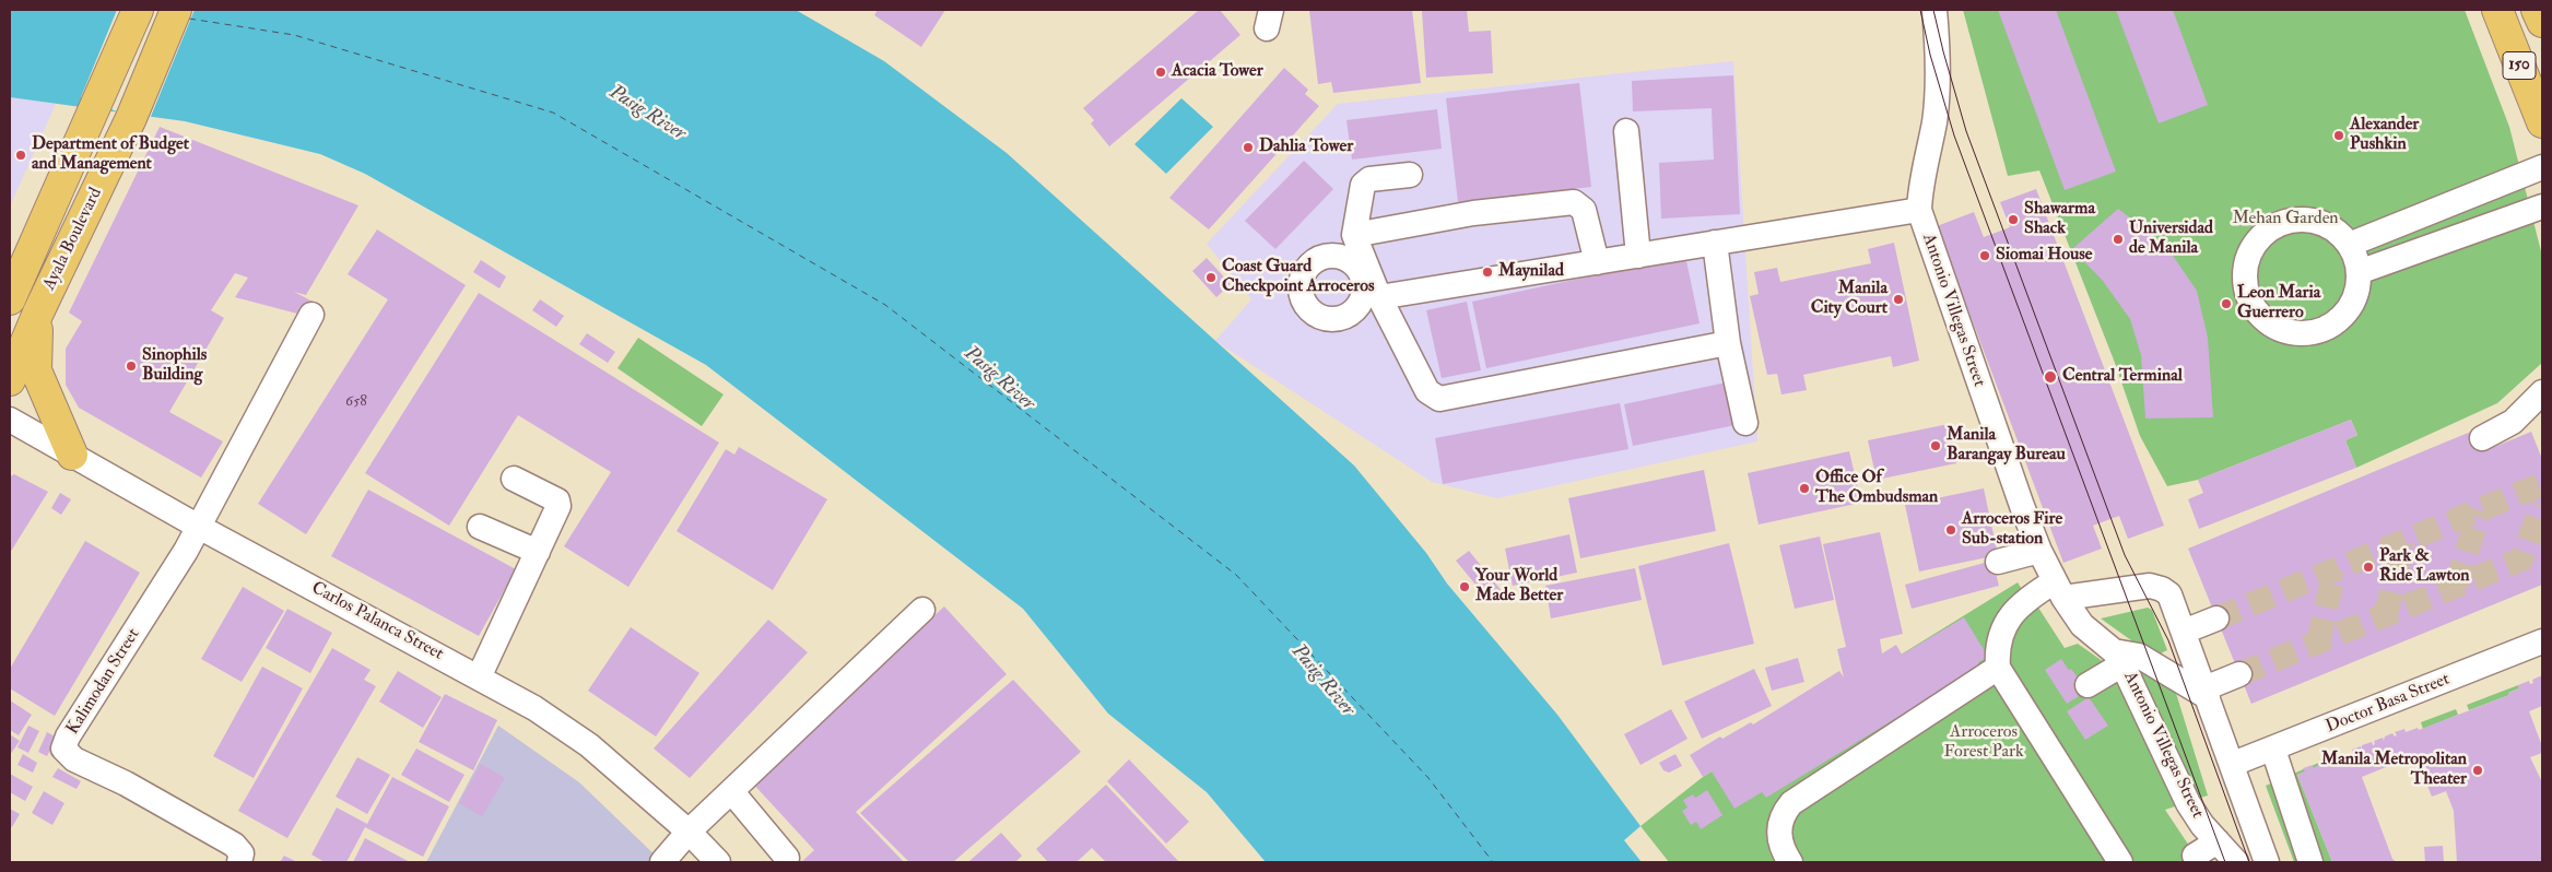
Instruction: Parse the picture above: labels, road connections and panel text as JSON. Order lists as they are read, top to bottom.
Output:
{
  "streets": {
    "main road": ["150", "Ayala Boulevard"],
    "street": [
      "Antonio Villegas Street",
      "Carlos Palanca Street",
      "Kalimodan Street",
      "Doctor Basa Street"
    ]
  },
  "crossings": [
    ["Carlos Palanca Street", "Kalimodan Street"]
  ],
  "water": ["Pasig River"],
  "parks": ["Mehan Garden", "Arroceros Forest Park"],
  "places": [
    "Acacia Tower",
    "Alexander Pushkin",
    "Dahlia Tower",
    "Department of Budget and Management",
    "Shawarma Shack",
    "Universidad de Manila",
    "Siomai House",
    "Maynilad",
    "Coast Guard Checkpoint Arroceros",
    "Manila City Court",
    "Leon Maria Guerrero",
    "Sinophils Building",
    "Central Terminal",
    "Manila Barangay Bureau",
    "Office Of The Ombudsman",
    "Arroceros Fire Sub-station",
    "Park & Ride Lawton",
    "Your World Made Better",
    "Manila Metropolitan Theater"
  ],
  "house_numbers": ["658"]
}
